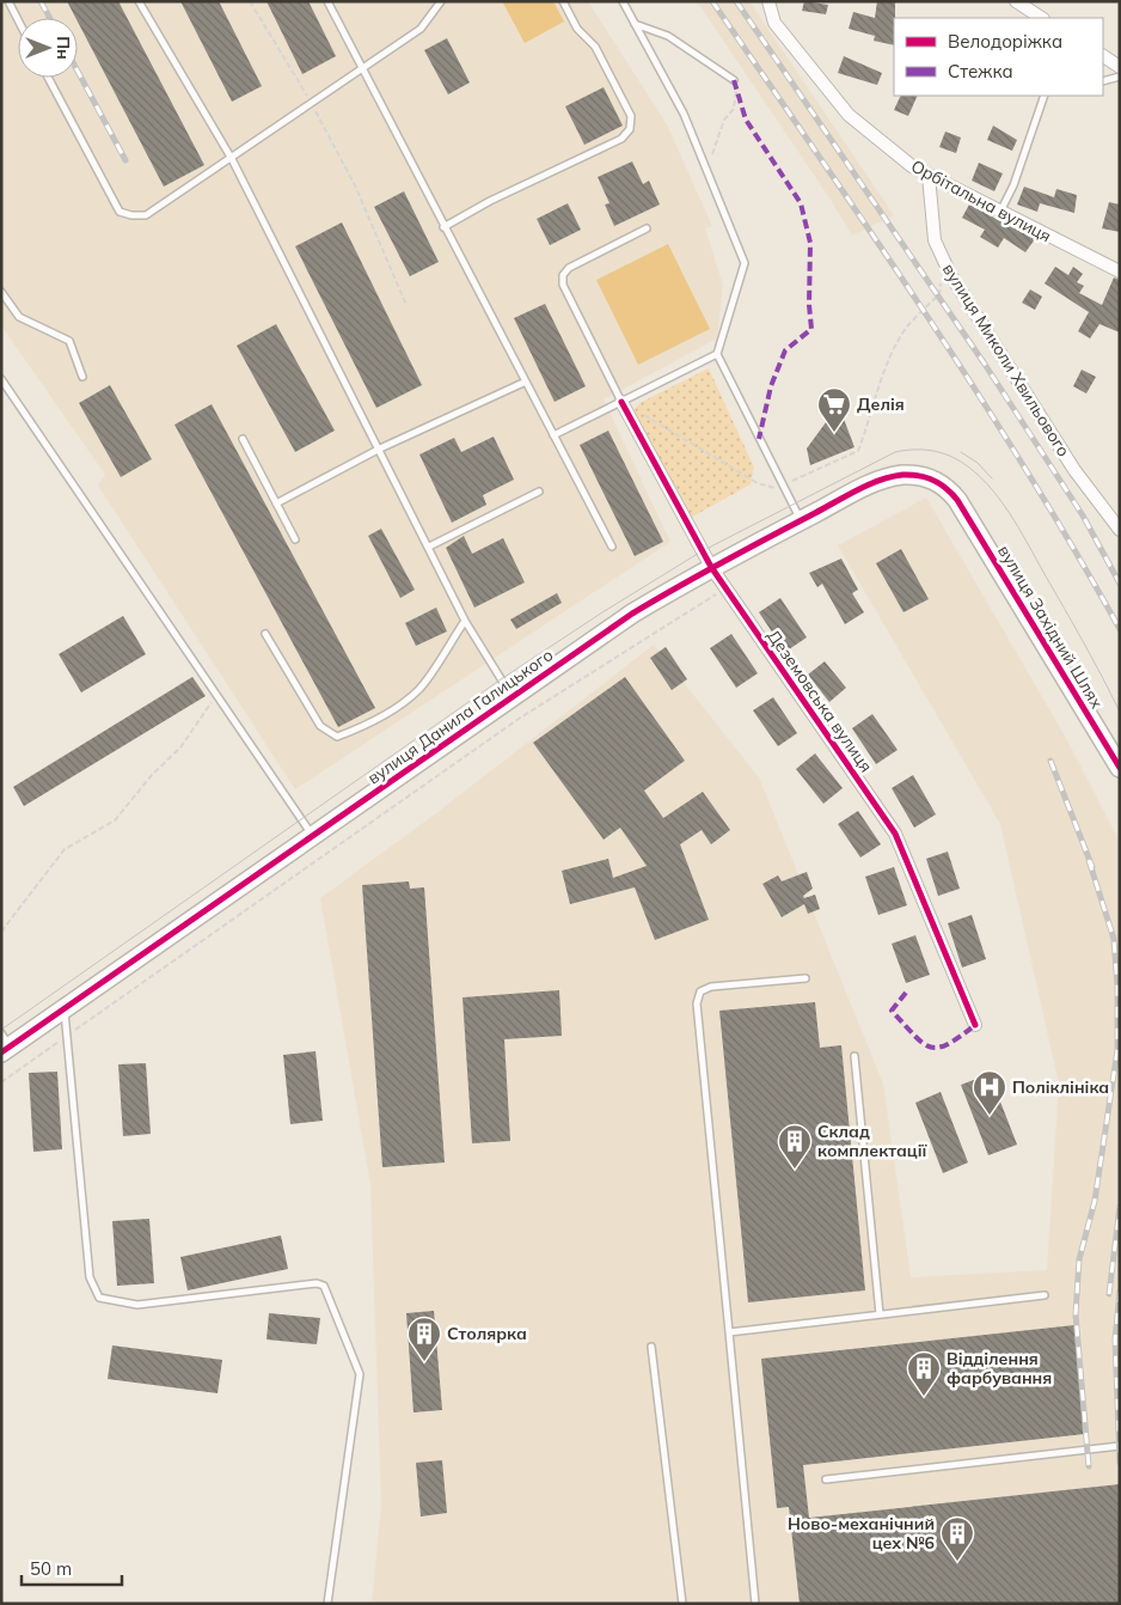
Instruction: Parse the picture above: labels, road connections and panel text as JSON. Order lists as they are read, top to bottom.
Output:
{
  "streets": {
    "street": [
      "Орбітальна вулиця",
      "вулиця Миколи Хвильового",
      "вулиця Західний Шлях",
      "Деземовська вулиця",
      "вулиця Данила Галицького"
    ]
  },
  "crossings": [
    ["Орбітальна вулиця", "вулиця Миколи Хвильового"],
    ["вулиця Західний Шлях", "вулиця Данила Галицького"],
    ["Деземовська вулиця", "вулиця Данила Галицького"]
  ],
  "places": {
    "supermarket": ["Делія"],
    "hospital": ["Поліклініка"],
    "building": [
      "Склад комплектації",
      "Столярка",
      "Відділення фарбування",
      "Ново-механічний цех №6"
    ]
  },
  "legend": ["Велодоріжка", "Стежка"],
  "scale_bar": "50 m",
  "north": "right"
}
